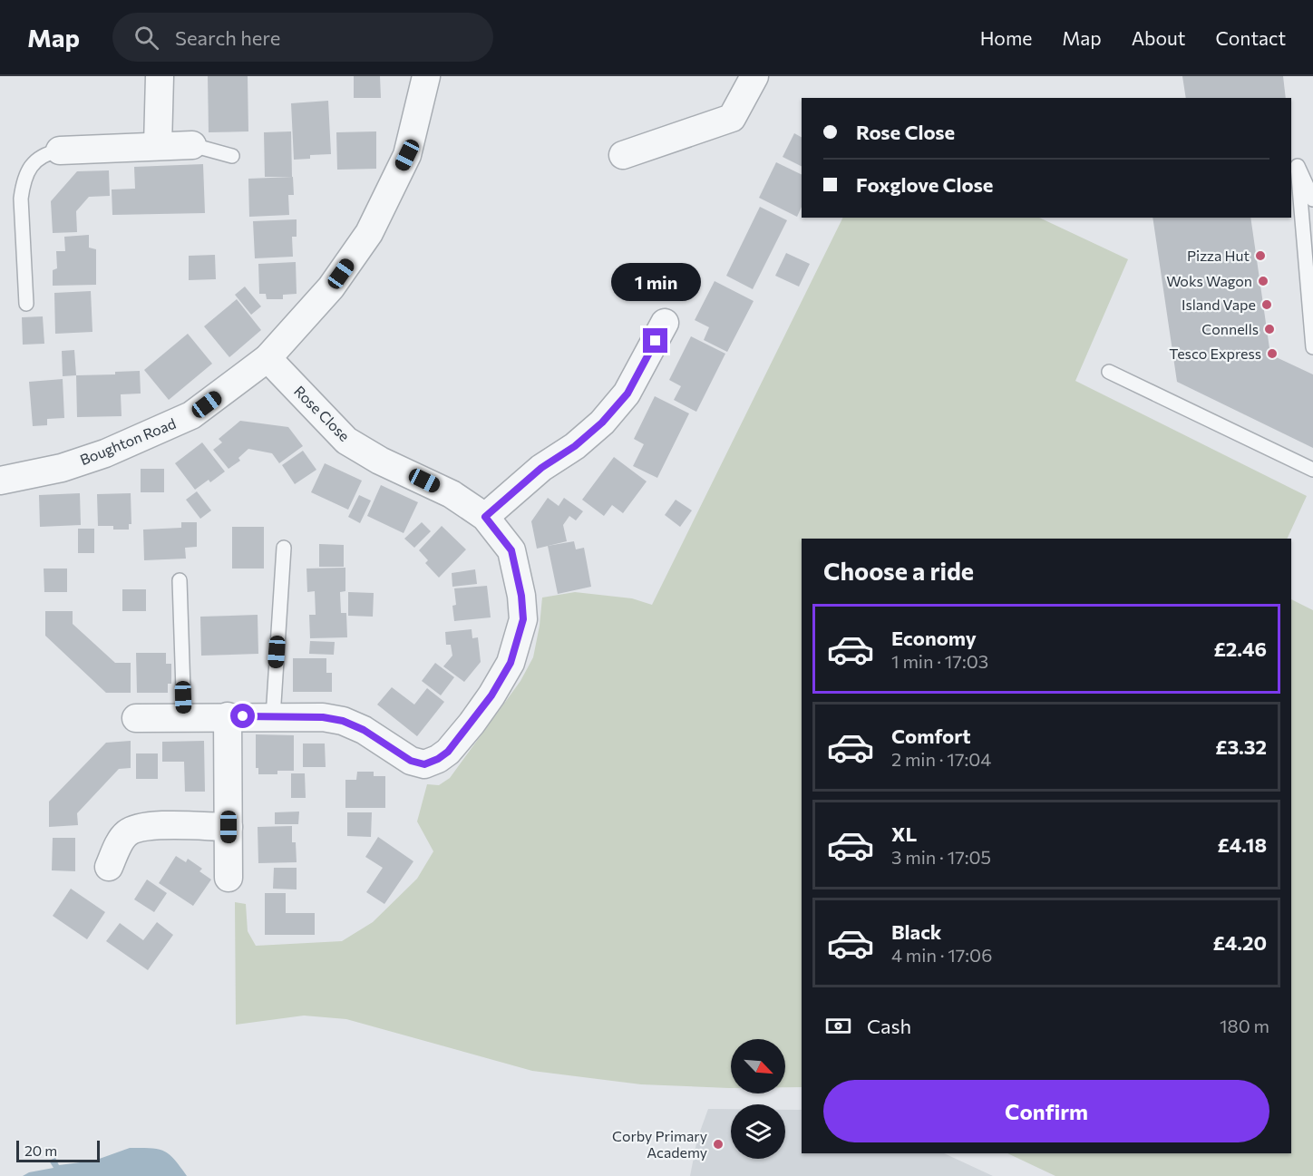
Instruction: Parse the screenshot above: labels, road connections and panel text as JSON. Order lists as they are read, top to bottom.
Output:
{
  "streets": {
    "street": ["Rose Close", "Boughton Road"]
  },
  "crossings": [
    ["Rose Close", "Boughton Road"]
  ],
  "places": [
    "Pizza Hut",
    "Woks Wagon",
    "Island Vape",
    "Connells",
    "Tesco Express",
    "Corby Primary Academy"
  ],
  "scale_bar": "20 m",
  "north": "bottom right",
  "page": {
    "header": "Map",
    "search": "Search here",
    "nav": [
      "Home",
      "Map",
      "About",
      "Contact"
    ],
    "banner": ["Rose Close", "Foxglove Close"],
    "bubble": "1 min",
    "heading": "Choose a ride",
    "list": [
      {
        "name": "Economy",
        "note": "1 min · 17:03",
        "value": "£2.46"
      },
      {
        "name": "Comfort",
        "note": "2 min · 17:04",
        "value": "£3.32"
      },
      {
        "name": "XL",
        "note": "3 min · 17:05",
        "value": "£4.18"
      },
      {
        "name": "Black",
        "note": "4 min · 17:06",
        "value": "£4.20"
      }
    ],
    "pay": ["Cash", "180 m"],
    "buttons": "Confirm",
    "scale": "20 m"
  }
}
